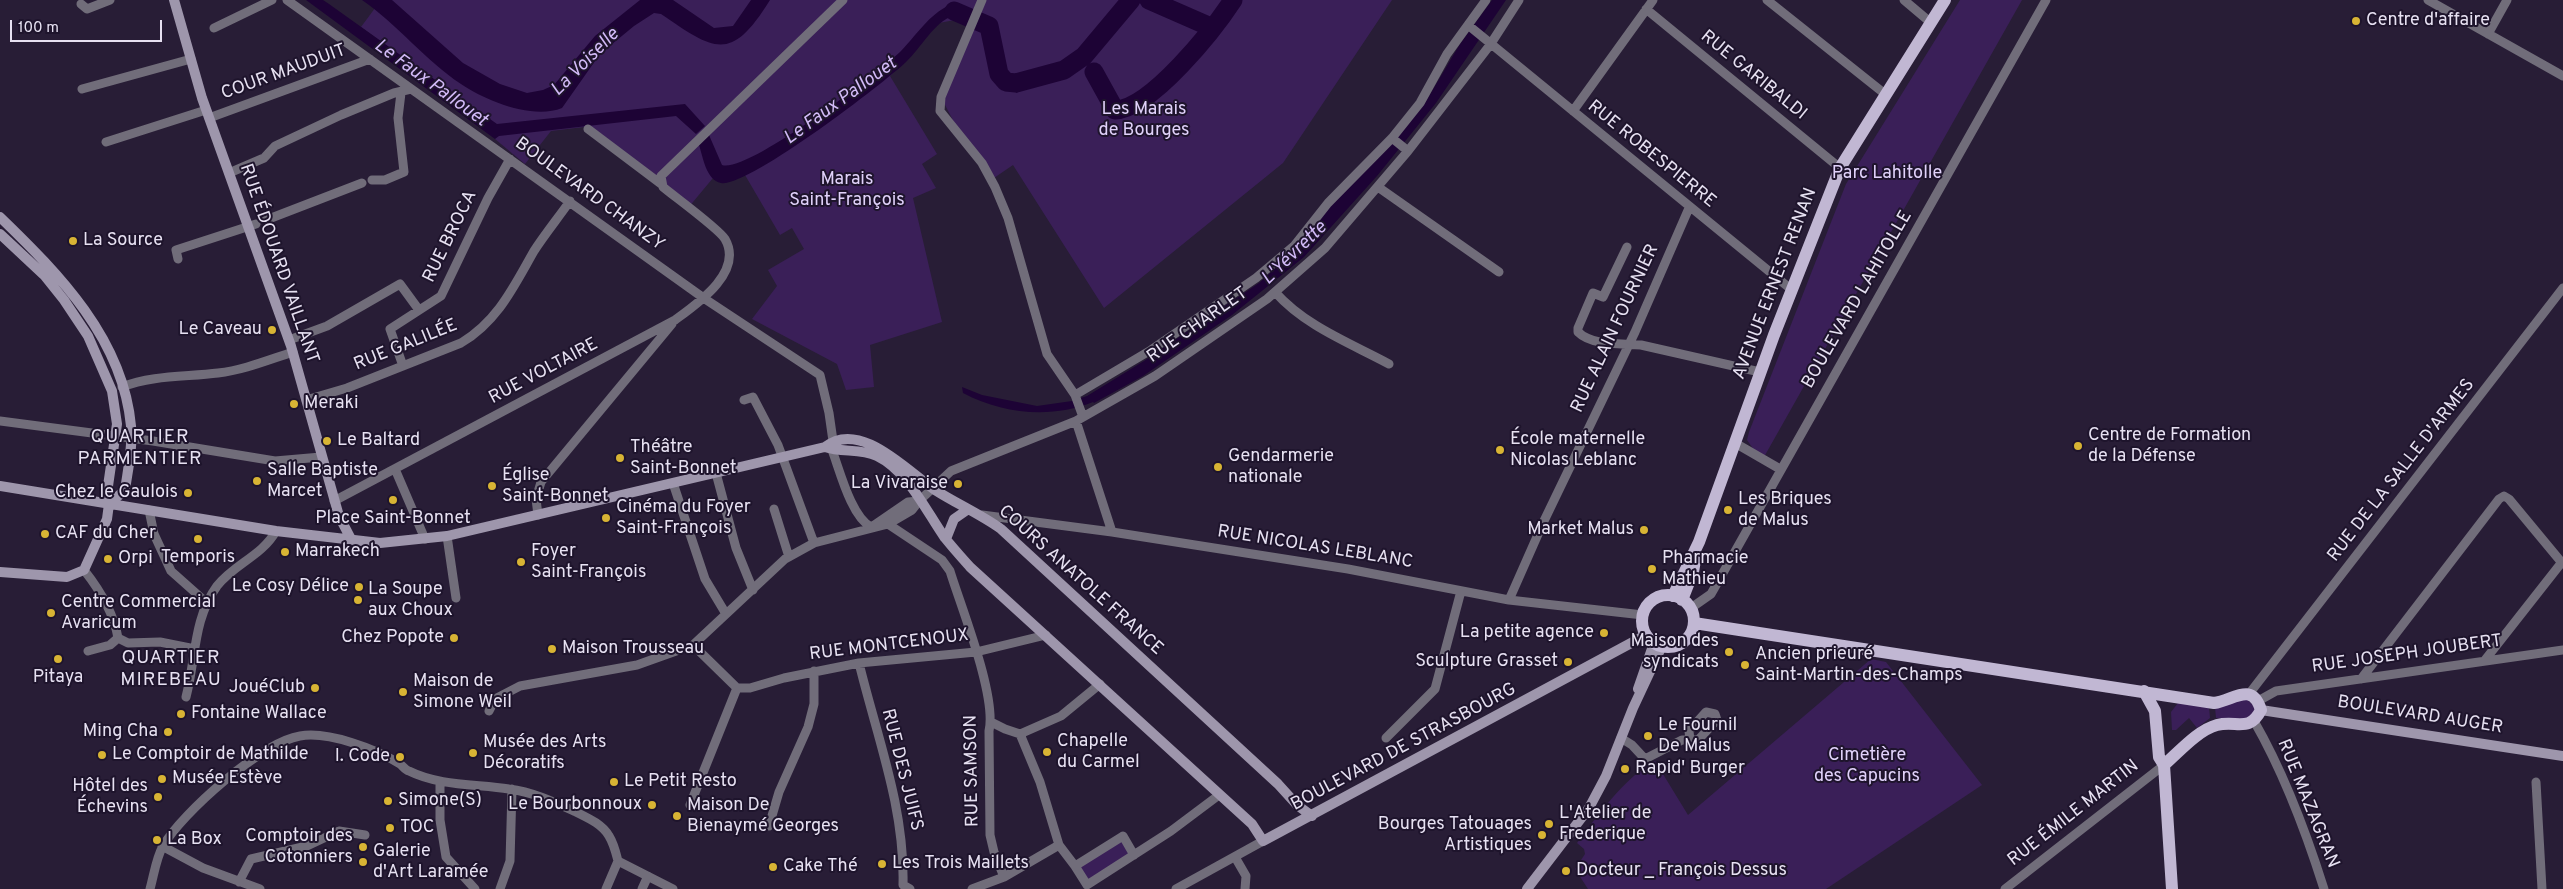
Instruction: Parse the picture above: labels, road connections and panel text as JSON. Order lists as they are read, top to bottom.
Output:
{
  "streets": {
    "main road": [
      "RUE ÉDOUARD VAILLANT",
      "AVENUE ERNEST RENAN",
      "COURS ANATOLE FRANCE",
      "BOULEVARD AUGER",
      "BOULEVARD DE STRASBOURG"
    ],
    "street": [
      "COUR MAUDUIT",
      "RUE GARIBALDI",
      "RUE ROBESPIERRE",
      "BOULEVARD CHANZY",
      "RUE BROCA",
      "BOULEVARD LAHITOLLE",
      "RUE CHARLET",
      "RUE ALAIN FOURNIER",
      "RUE GALILÉE",
      "RUE VOLTAIRE",
      "RUE DE LA SALLE D'ARMES",
      "RUE NICOLAS LEBLANC",
      "RUE MONTCENOUX",
      "RUE JOSEPH JOUBERT",
      "RUE DES JUIFS",
      "RUE SAMSON",
      "RUE MAZAGRAN",
      "RUE ÉMILE MARTIN"
    ]
  },
  "crossings": [
    ["COUR MAUDUIT", "BOULEVARD CHANZY"],
    ["COUR MAUDUIT", "RUE ÉDOUARD VAILLANT"],
    ["RUE GARIBALDI", "AVENUE ERNEST RENAN"],
    ["RUE ROBESPIERRE", "AVENUE ERNEST RENAN"],
    ["RUE ROBESPIERRE", "RUE CHARLET"],
    ["RUE ROBESPIERRE", "RUE ALAIN FOURNIER"],
    ["BOULEVARD CHANZY", "RUE BROCA"],
    ["BOULEVARD CHANZY", "RUE GALILÉE"],
    ["BOULEVARD CHANZY", "RUE VOLTAIRE"],
    ["BOULEVARD CHANZY", "COURS ANATOLE FRANCE"],
    ["RUE BROCA", "RUE GALILÉE"],
    ["RUE ÉDOUARD VAILLANT", "RUE GALILÉE"],
    ["AVENUE ERNEST RENAN", "BOULEVARD LAHITOLLE"],
    ["AVENUE ERNEST RENAN", "RUE NICOLAS LEBLANC"],
    ["AVENUE ERNEST RENAN", "BOULEVARD DE STRASBOURG"],
    ["BOULEVARD LAHITOLLE", "RUE NICOLAS LEBLANC"],
    ["BOULEVARD LAHITOLLE", "BOULEVARD DE STRASBOURG"],
    ["RUE CHARLET", "COURS ANATOLE FRANCE"],
    ["RUE CHARLET", "RUE SAMSON"],
    ["RUE ALAIN FOURNIER", "RUE NICOLAS LEBLANC"],
    ["RUE DE LA SALLE D'ARMES", "RUE JOSEPH JOUBERT"],
    ["RUE DE LA SALLE D'ARMES", "BOULEVARD AUGER"],
    ["RUE NICOLAS LEBLANC", "COURS ANATOLE FRANCE"],
    ["RUE NICOLAS LEBLANC", "BOULEVARD DE STRASBOURG"],
    ["COURS ANATOLE FRANCE", "BOULEVARD DE STRASBOURG"],
    ["RUE MONTCENOUX", "RUE DES JUIFS"],
    ["RUE MONTCENOUX", "RUE SAMSON"],
    ["RUE JOSEPH JOUBERT", "BOULEVARD AUGER"]
  ],
  "districts": ["QUARTIER PARMENTIER", "QUARTIER MIREBEAU"],
  "water": ["La Voiselle", "Le Faux Pallouet", "L'Yévrette"],
  "parks": [
    "Les Marais de Bourges",
    "Parc Lahitolle",
    "Marais Saint-François",
    "Cimetière des Capucins"
  ],
  "places": [
    "Centre d'affaire",
    "La Source",
    "Le Caveau",
    "Meraki",
    "Le Baltard",
    "Centre de Formation de la Défense",
    "École maternelle Nicolas Leblanc",
    "Théâtre Saint-Bonnet",
    "Gendarmerie nationale",
    "Salle Baptiste Marcet",
    "La Vivaraise",
    "Église Saint-Bonnet",
    "Chez le Gaulois",
    "Place Saint-Bonnet",
    "Les Briques de Malus",
    "Cinéma du Foyer Saint-François",
    "Market Malus",
    "CAF du Cher",
    "Temporis",
    "Marrakech",
    "Orpi",
    "Foyer Saint-François",
    "Pharmacie Mathieu",
    "Le Cosy Délice",
    "La Soupe aux Choux",
    "Centre Commercial Avaricum",
    "La petite agence",
    "Chez Popote",
    "Maison Trousseau",
    "Maison des syndicats",
    "Pitaya",
    "Sculpture Grasset",
    "Ancien prieuré Saint-Martin-des-Champs",
    "JouéClub",
    "Maison de Simone Weil",
    "Fontaine Wallace",
    "Ming Cha",
    "Le Fournil De Malus",
    "Chapelle du Carmel",
    "Musée des Arts Décoratifs",
    "Le Comptoir de Mathilde",
    "I. Code",
    "Rapid' Burger",
    "Musée Estève",
    "Le Petit Resto",
    "Hôtel des Échevins",
    "Simone(S)",
    "Le Bourbonnoux",
    "Maison De Bienaymé Georges",
    "L'Atelier de Frederique",
    "TOC",
    "Bourges Tatouages Artistiques",
    "La Box",
    "Comptoir des Cotonniers",
    "Galerie d'Art Laramée",
    "Les Trois Maillets",
    "Cake Thé",
    "Docteur _ François Dessus"
  ],
  "scale_bar": "100 m"
}
